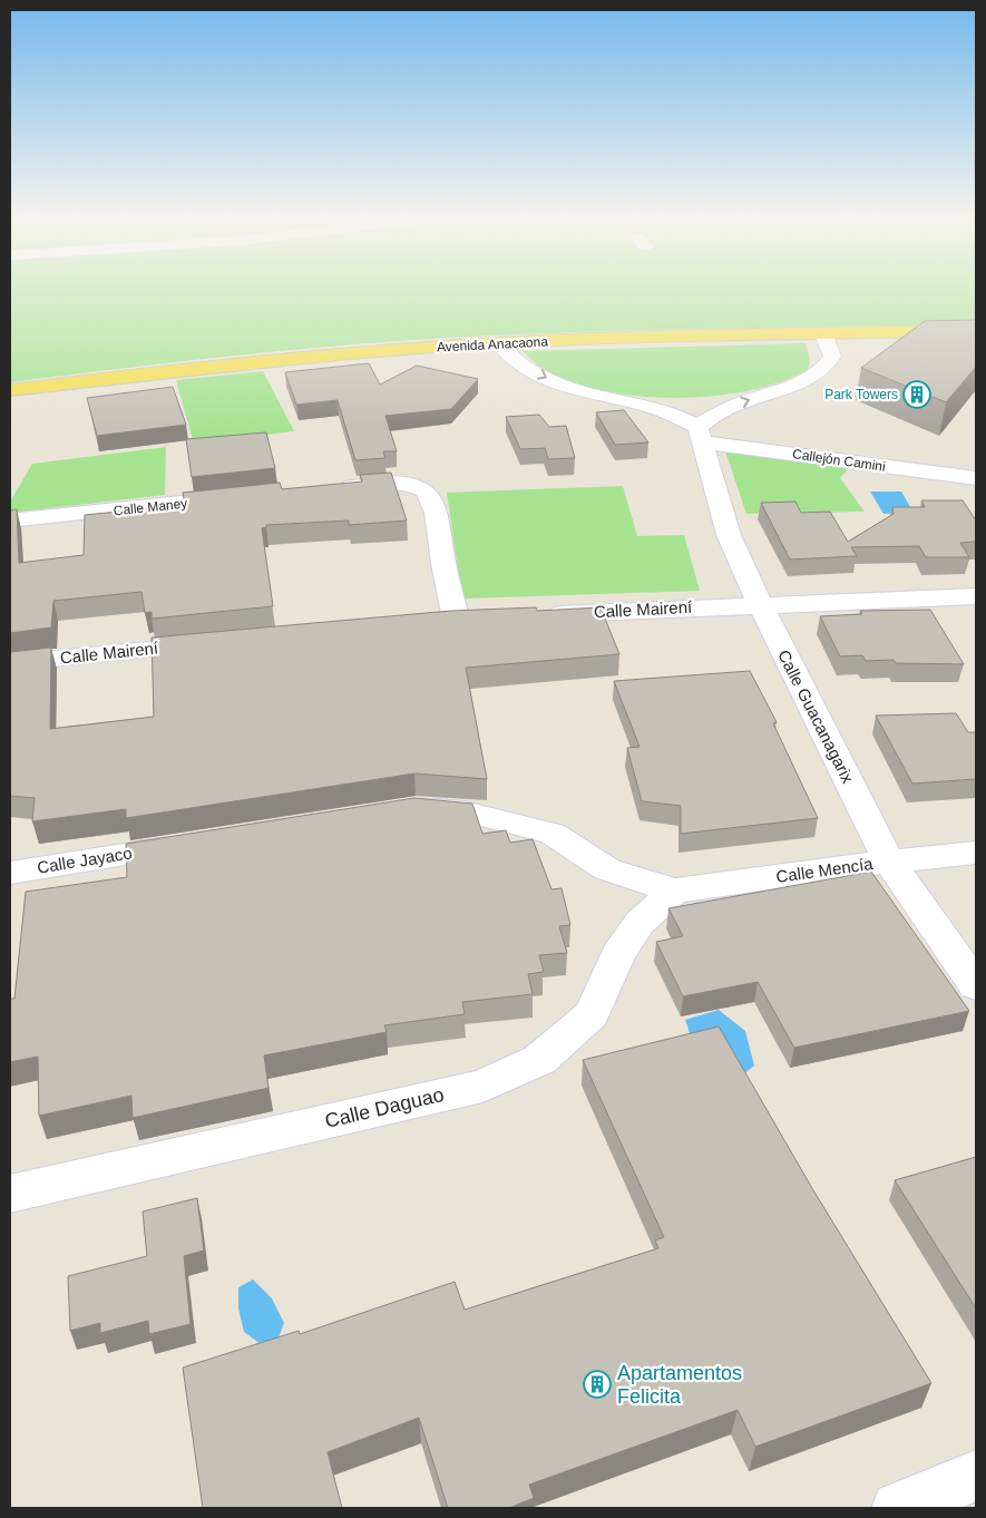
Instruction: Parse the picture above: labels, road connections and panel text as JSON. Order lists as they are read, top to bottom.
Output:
{
  "streets": {
    "main road": ["Avenida Anacaona"],
    "street": [
      "Callejón Camini",
      "Calle Maney",
      "Calle Mairení",
      "Calle Guacanagarix",
      "Calle Jayaco",
      "Calle Mencía",
      "Calle Daguao"
    ]
  },
  "crossings": [
    ["Callejón Camini", "Calle Guacanagarix"],
    ["Calle Mairení", "Calle Guacanagarix"],
    ["Calle Guacanagarix", "Calle Mencía"],
    ["Calle Mencía", "Calle Daguao"]
  ],
  "places": {
    "building": ["Park Towers", "Apartamentos Felicita"]
  }
}
